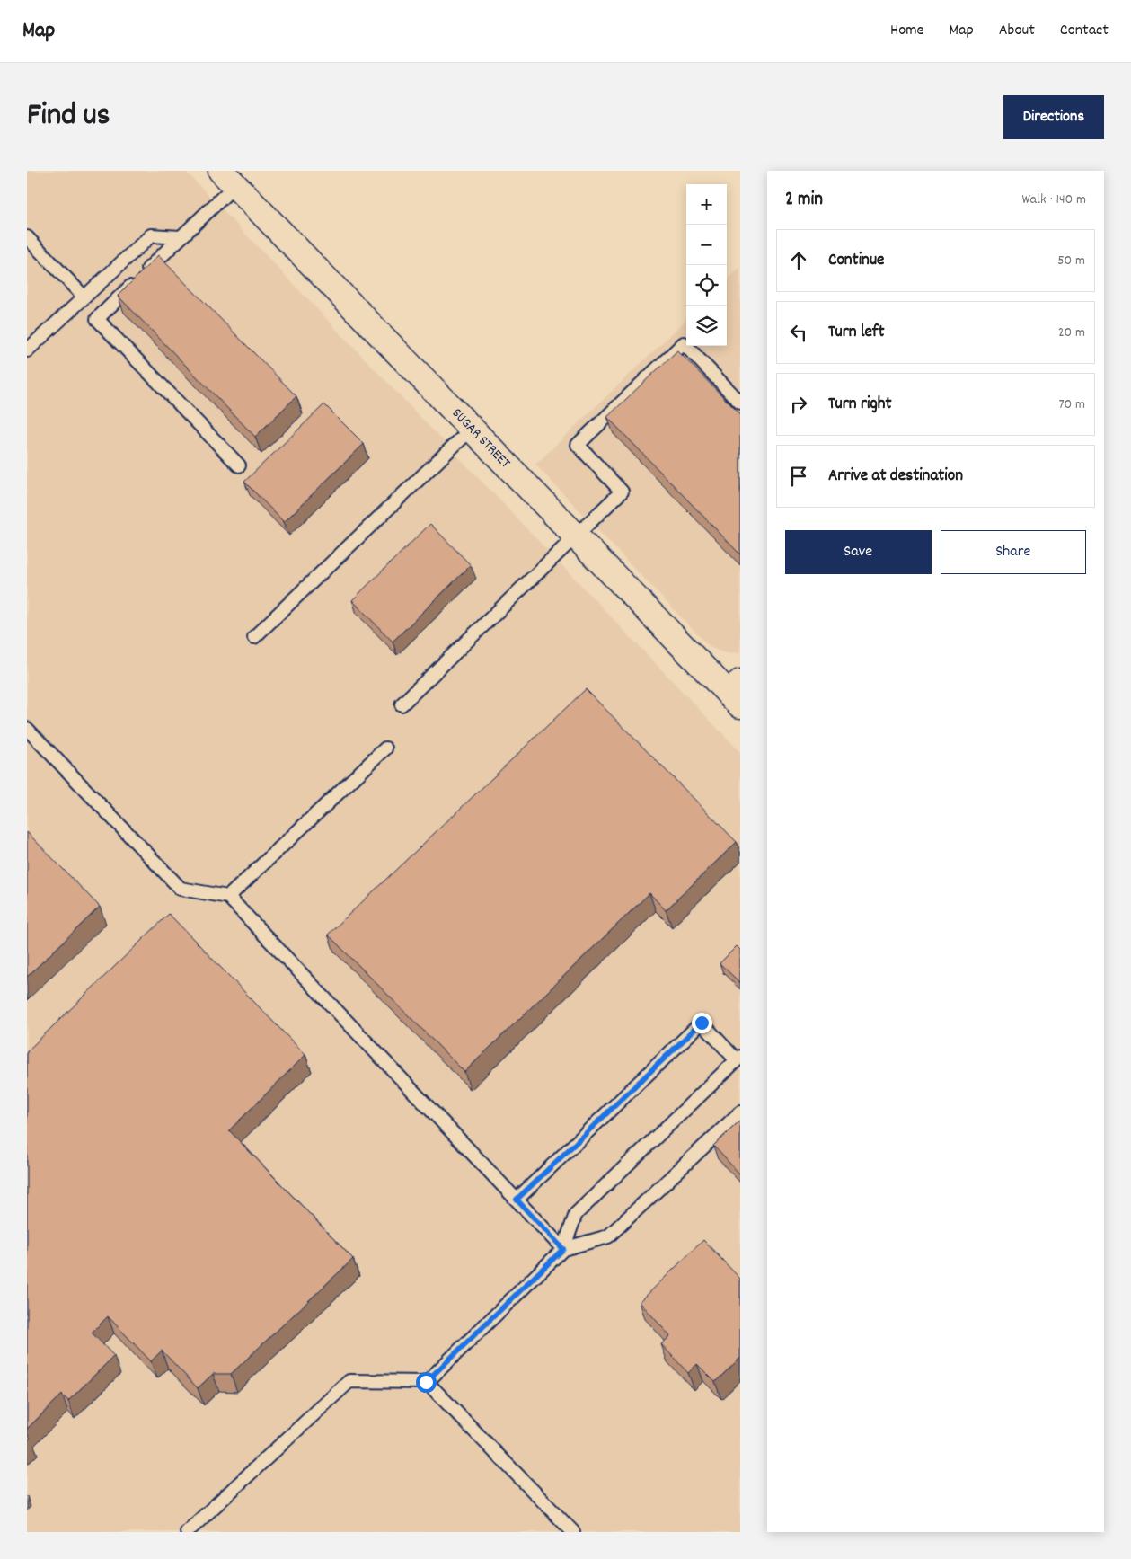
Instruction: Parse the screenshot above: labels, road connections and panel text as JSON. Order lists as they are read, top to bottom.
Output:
{
  "streets": {
    "street": ["SUGAR STREET"]
  },
  "page": {
    "header": "Map",
    "nav": [
      "Home",
      "Map",
      "About",
      "Contact"
    ],
    "title": "Find us",
    "buttons": [
      "Directions",
      ["Save", "Share"]
    ],
    "heading": ["2 min", "Walk · 140 m"],
    "map_buttons": ["+", "−"],
    "list": [
      ["Continue", "50 m"],
      ["Turn left", "20 m"],
      ["Turn right", "70 m"],
      "Arrive at destination"
    ]
  }
}
